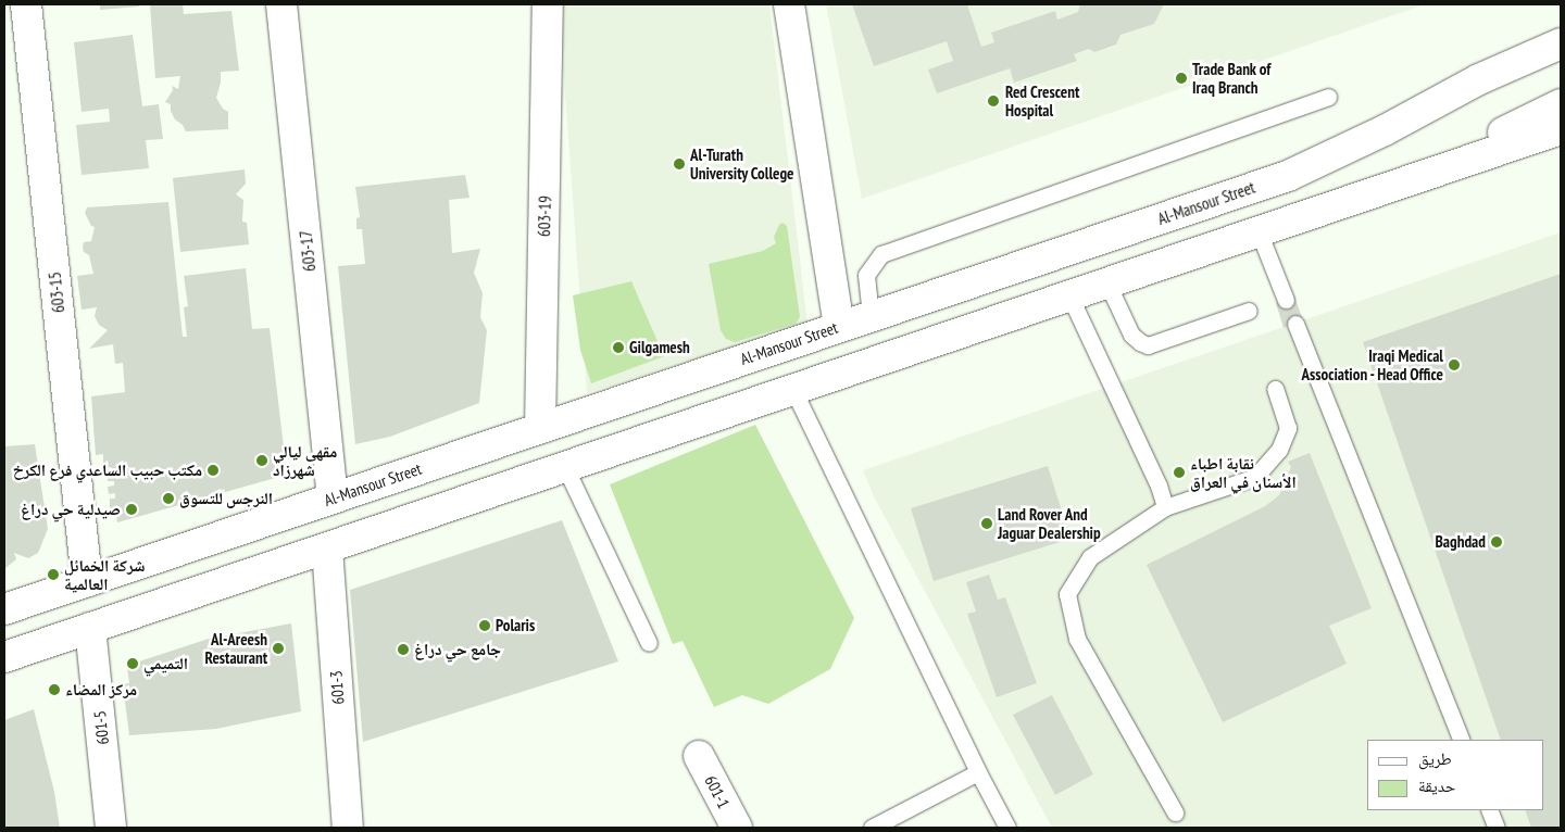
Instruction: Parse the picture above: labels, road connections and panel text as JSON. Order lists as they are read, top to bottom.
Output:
{
  "streets": {
    "main road": [
      "Al-Mansour Street",
      "603-19",
      "603-17",
      "603-15",
      "601-3",
      "601-5",
      "601-1"
    ]
  },
  "crossings": [
    ["Al-Mansour Street", "603-19"],
    ["Al-Mansour Street", "603-17"],
    ["Al-Mansour Street", "603-15"]
  ],
  "places": [
    "Trade Bank of Iraq Branch",
    "Red Crescent Hospital",
    "Al-Turath University College",
    "Gilgamesh",
    "Iraqi Medical Association - Head Office",
    "مقهى ليالي شهرزاد",
    "مكتب حبيب الساعدي فرع الكرخ",
    "نقابة اطباء الأسنان في العراق",
    "النرجس للتسوق",
    "صيدلية حي دراغ",
    "Land Rover And Jaguar Dealership",
    "Baghdad",
    "شركة الخمائل العالمية",
    "Polaris",
    "Al-Areesh Restaurant",
    "جامع حي دراغ",
    "التميمي",
    "مركز المضاء"
  ],
  "legend": ["طريق", "حديقة"]
}
